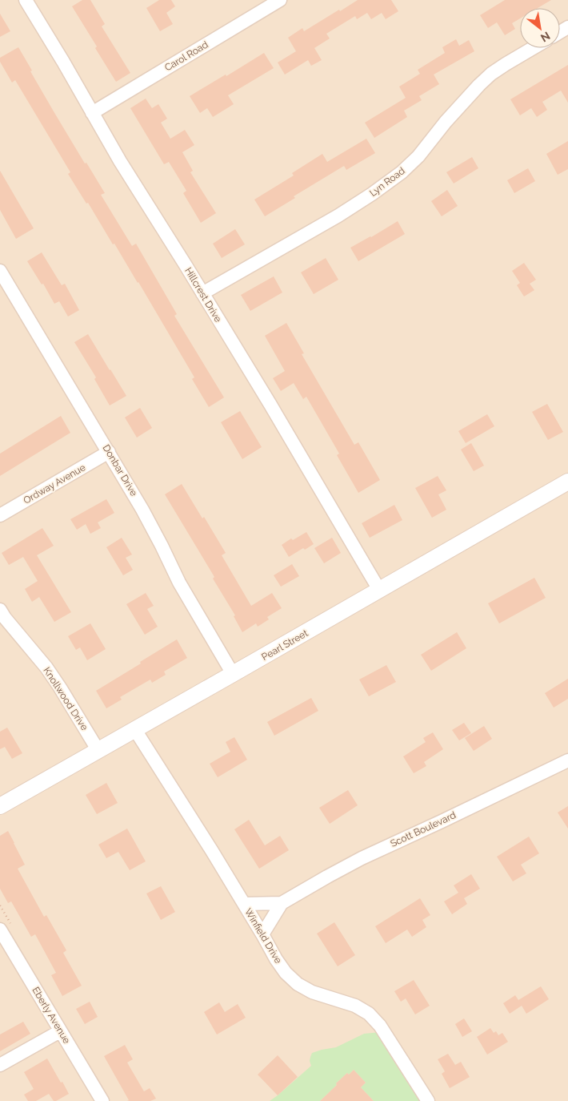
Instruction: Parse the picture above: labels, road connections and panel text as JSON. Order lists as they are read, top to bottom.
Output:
{
  "streets": {
    "street": [
      "Carol Road",
      "Lyn Road",
      "Hillcrest Drive",
      "Donbar Drive",
      "Ordway Avenue",
      "Pearl Street",
      "Knollwood Drive",
      "Scott Boulevard",
      "Winfield Drive",
      "Eberly Avenue"
    ]
  },
  "crossings": [
    ["Carol Road", "Hillcrest Drive"],
    ["Lyn Road", "Hillcrest Drive"],
    ["Hillcrest Drive", "Pearl Street"],
    ["Donbar Drive", "Ordway Avenue"],
    ["Donbar Drive", "Pearl Street"],
    ["Pearl Street", "Knollwood Drive"],
    ["Pearl Street", "Winfield Drive"],
    ["Scott Boulevard", "Winfield Drive"]
  ],
  "north": "bottom right"
}
